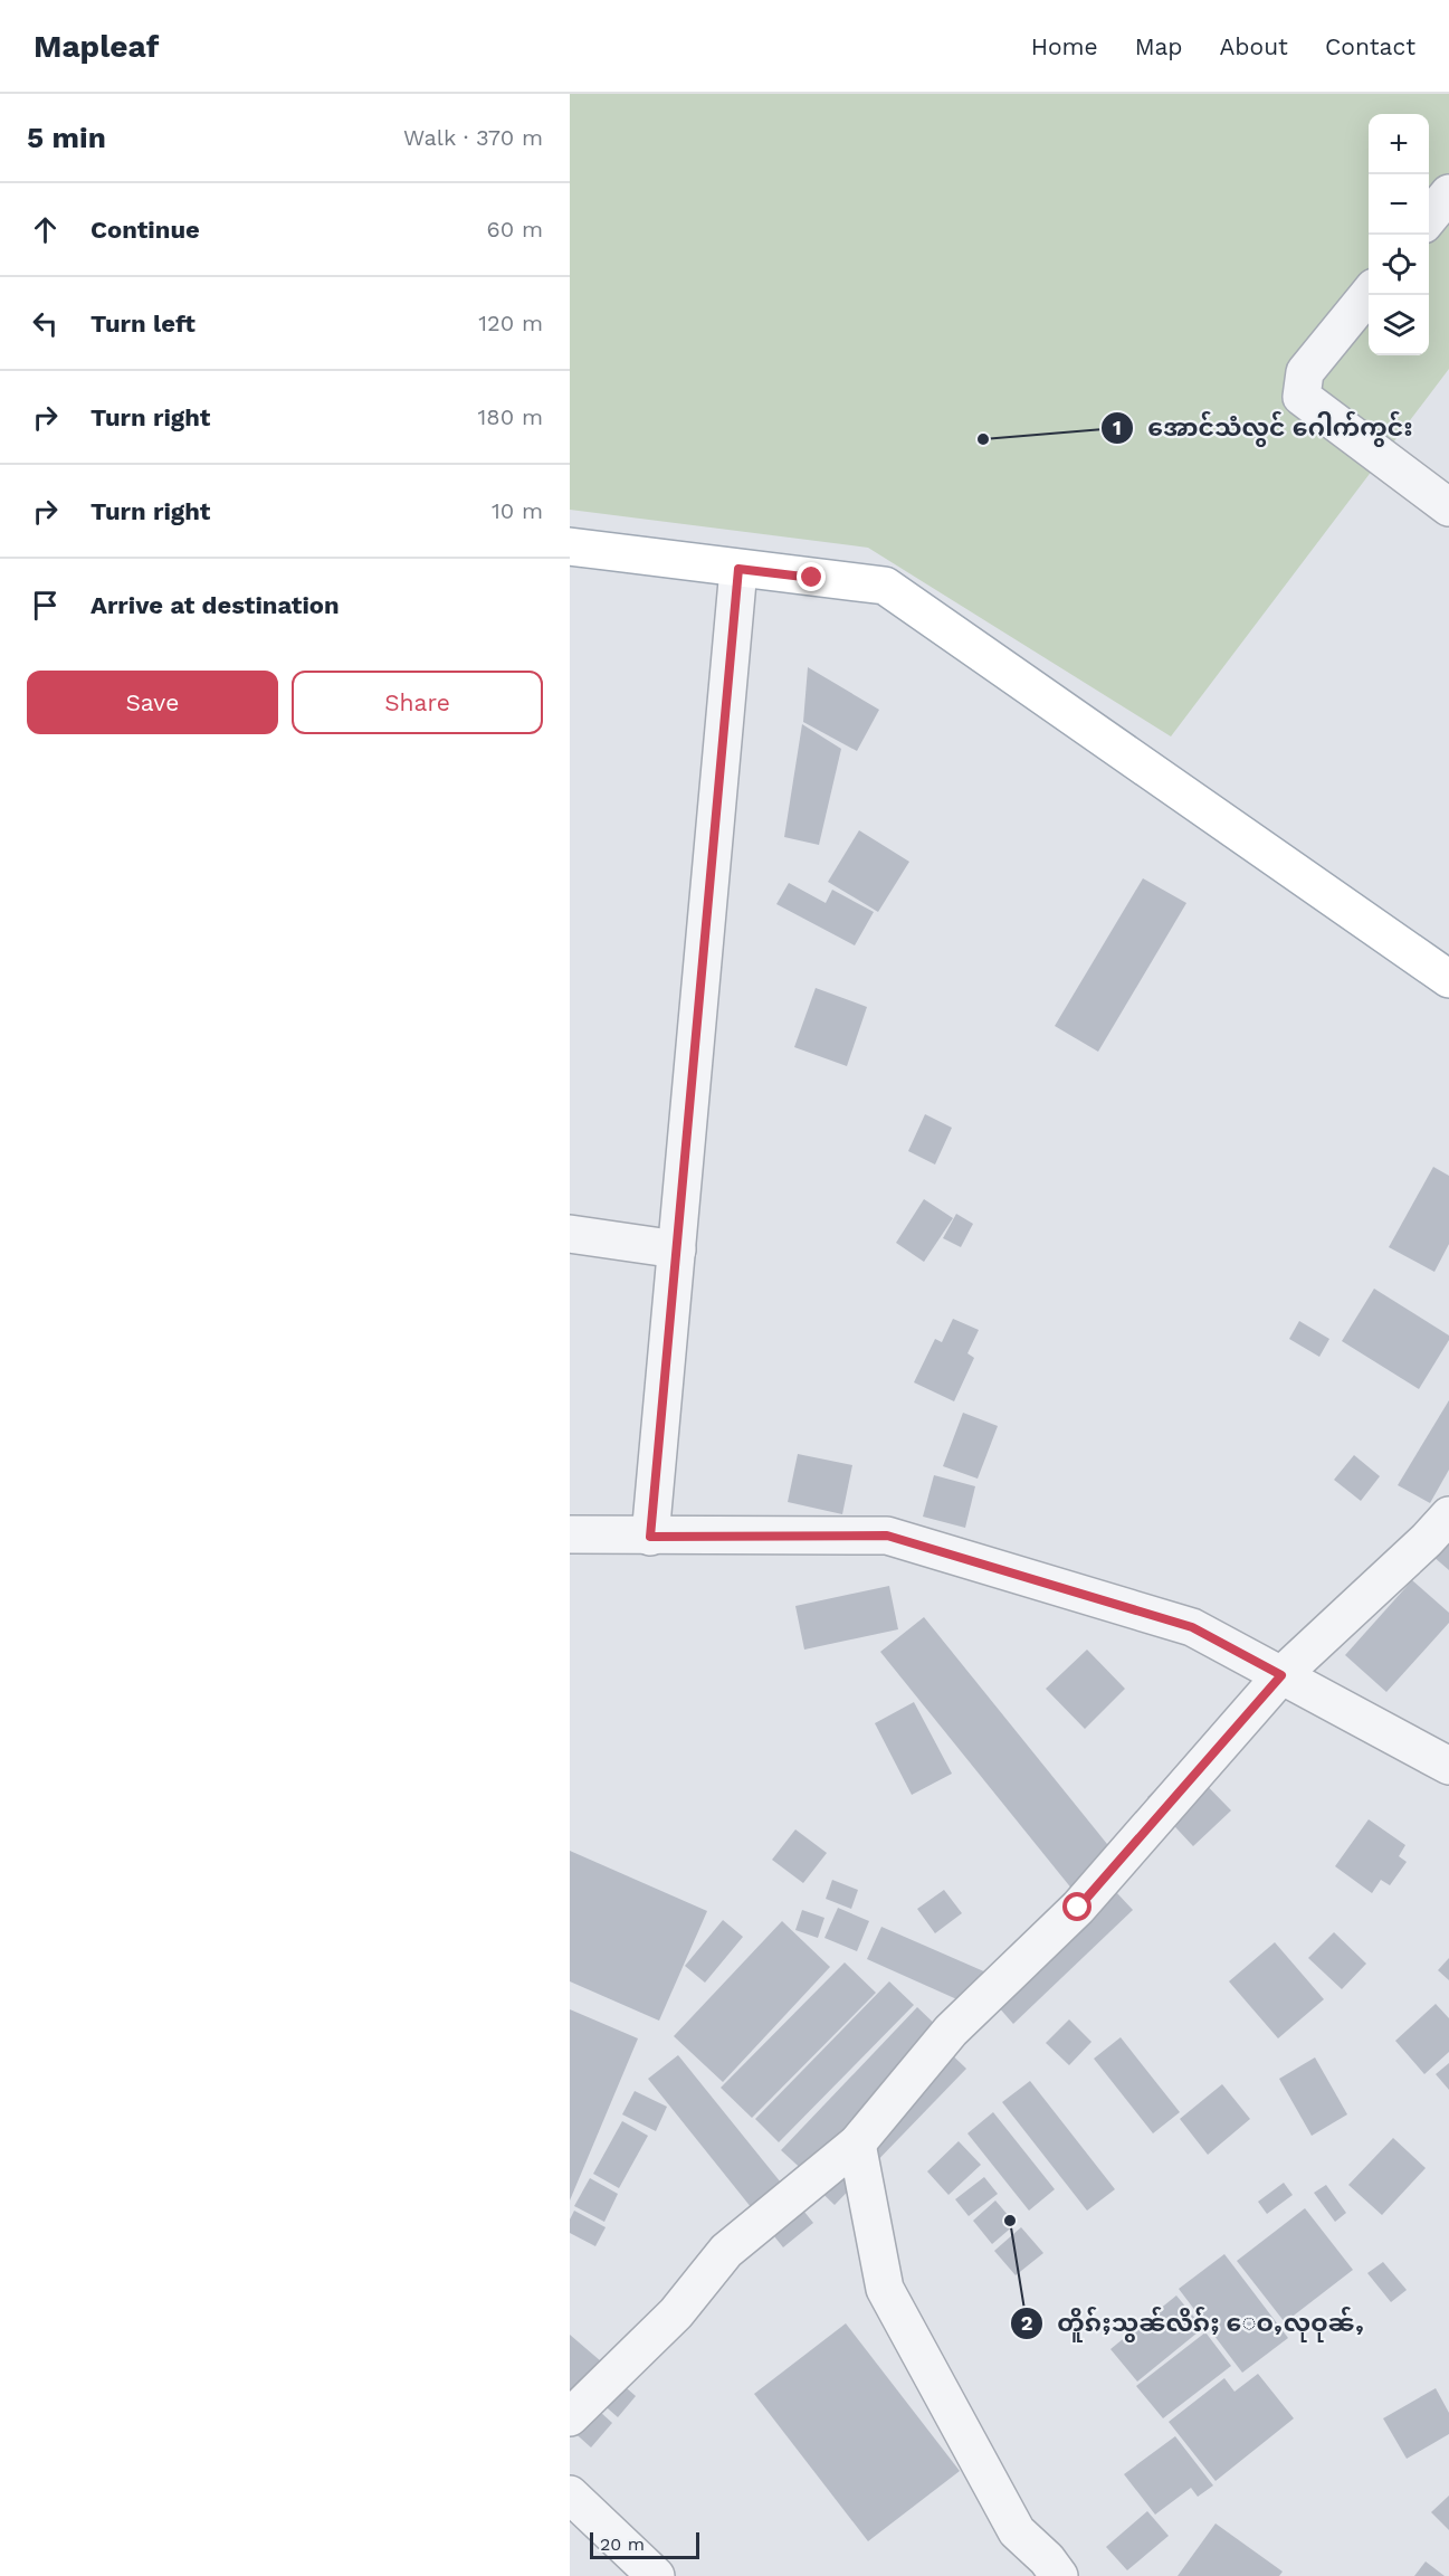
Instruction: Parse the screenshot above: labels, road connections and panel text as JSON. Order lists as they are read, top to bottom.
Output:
{
  "places": ["အောင်သံလွင် ဂေါက်ကွင်း", "တိူၵ်ႈသွၼ်လိၵ်ႈ ေဝႇလုဝုၼ်ႇ"],
  "scale_bar": "20 m",
  "page": {
    "header": "Mapleaf",
    "nav": [
      "Home",
      "Map",
      "About",
      "Contact"
    ],
    "heading": ["5 min", "Walk · 370 m"],
    "map_buttons": ["+", "−"],
    "list": [
      ["Continue", "60 m"],
      ["Turn left", "120 m"],
      ["Turn right", "180 m"],
      ["Turn right", "10 m"],
      "Arrive at destination"
    ],
    "buttons": ["Save", "Share"],
    "scale": "20 m"
  }
}
